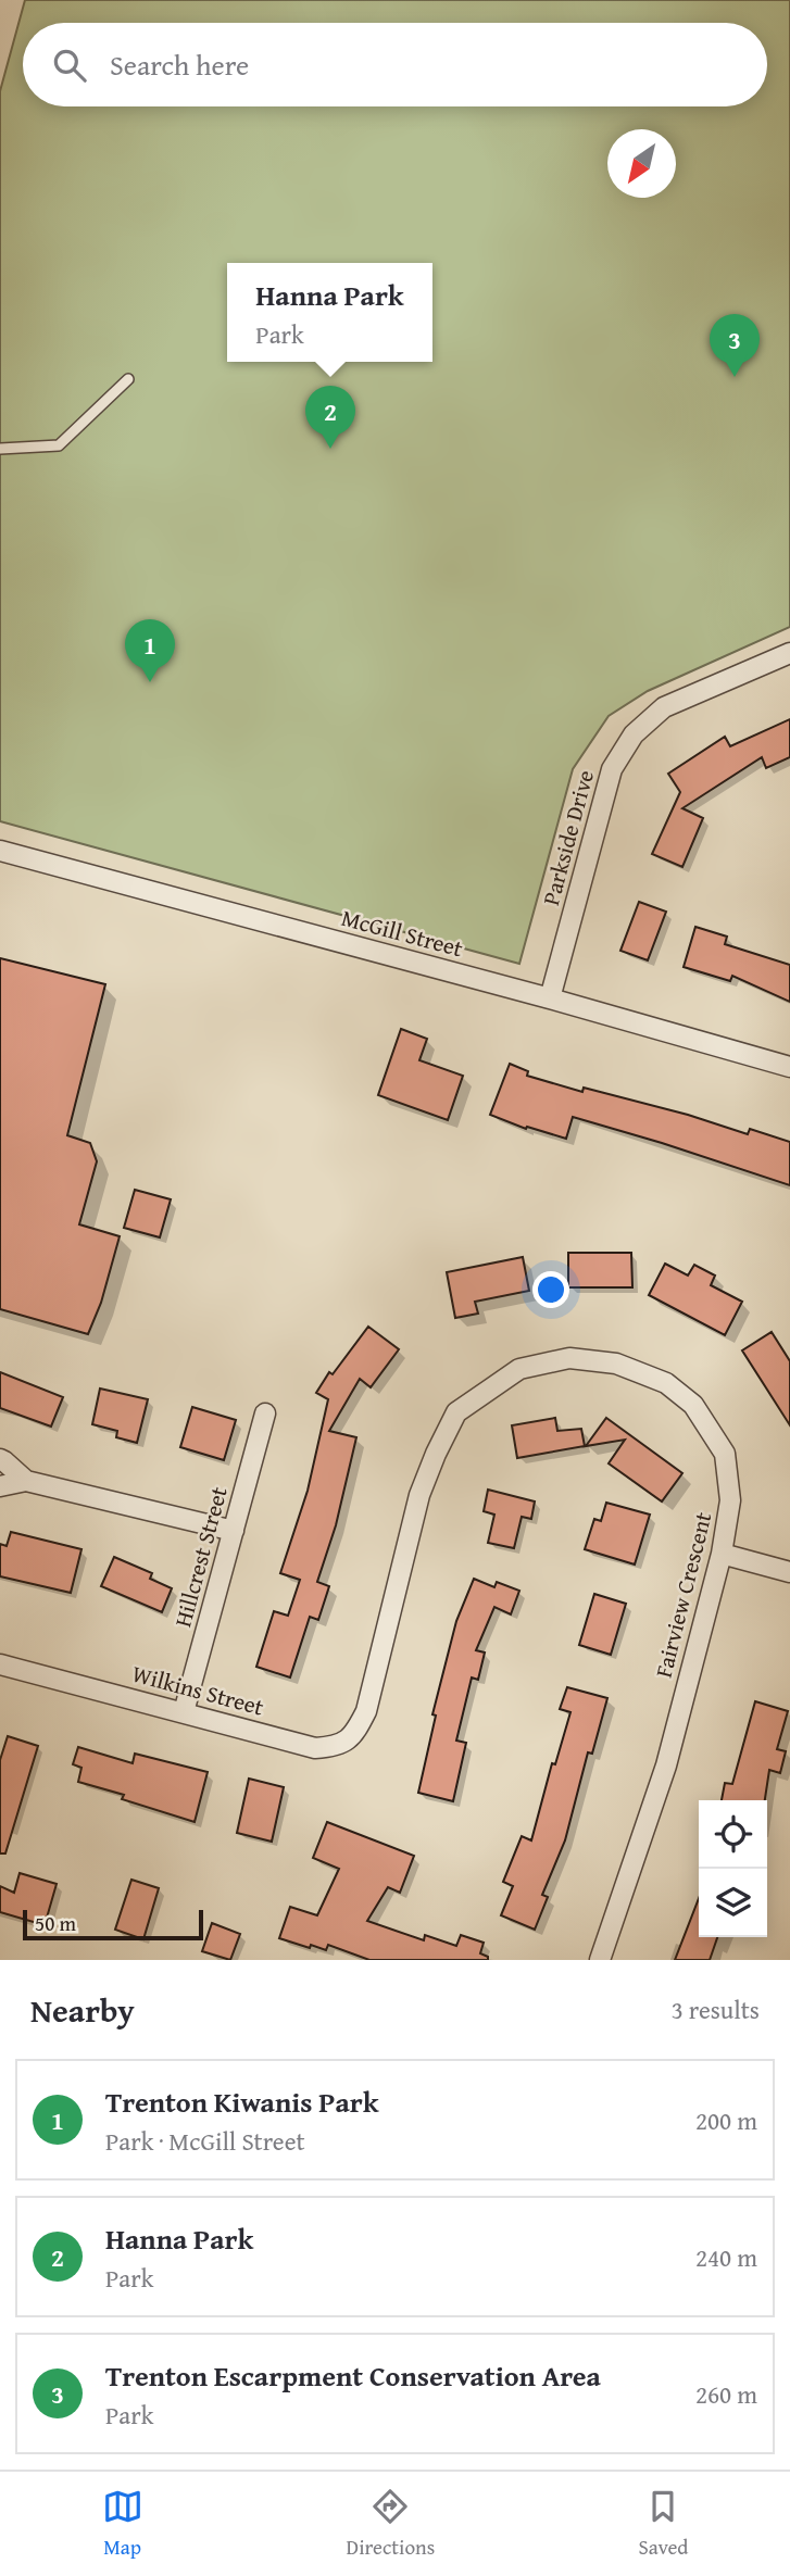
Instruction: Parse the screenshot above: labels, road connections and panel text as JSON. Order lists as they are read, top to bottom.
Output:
{
  "streets": {
    "street": [
      "Parkside Drive",
      "McGill Street",
      "Hillcrest Street",
      "Fairview Crescent",
      "Wilkins Street"
    ]
  },
  "crossings": [
    ["Parkside Drive", "McGill Street"],
    ["Hillcrest Street", "Wilkins Street"],
    ["Fairview Crescent", "Wilkins Street"]
  ],
  "scale_bar": "50 m",
  "north": "bottom left",
  "page": {
    "search": "Search here",
    "popup": ["Hanna Park", "Park"],
    "pins": ["3", "2", "1"],
    "scale": "50 m",
    "heading": ["Nearby", "3 results"],
    "list": [
      {
        "mark": "1",
        "name": "Trenton Kiwanis Park",
        "note": "Park · McGill Street",
        "value": "200 m"
      },
      {
        "mark": "2",
        "name": "Hanna Park",
        "note": "Park",
        "value": "240 m"
      },
      {
        "mark": "3",
        "name": "Trenton Escarpment Conservation Area",
        "note": "Park",
        "value": "260 m"
      }
    ],
    "nav": ["Map", "Directions", "Saved"]
  }
}
